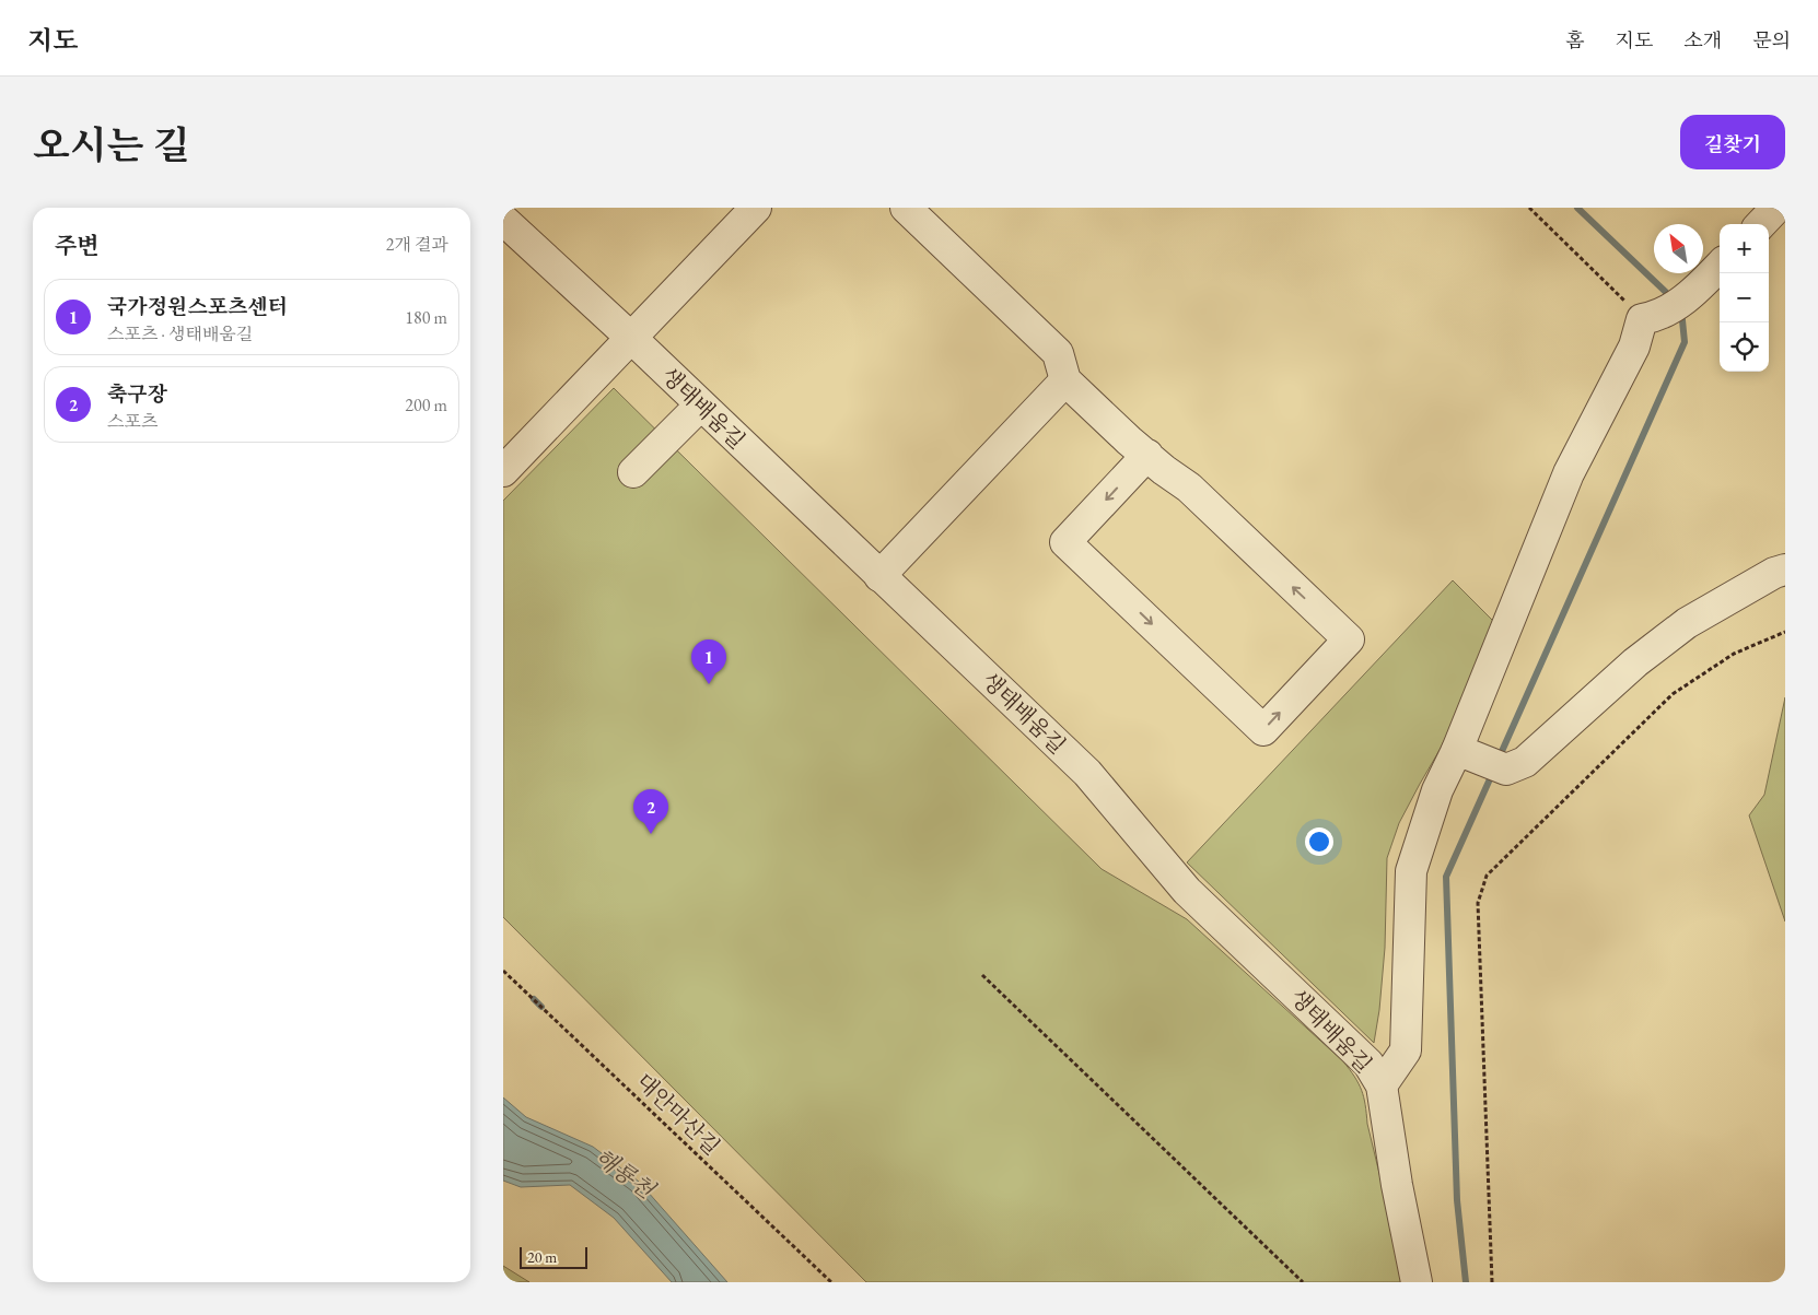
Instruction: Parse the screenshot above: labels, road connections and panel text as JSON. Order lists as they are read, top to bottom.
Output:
{
  "streets": {
    "street": ["생태배움길"],
    "path": ["대안마산길"]
  },
  "water": ["해룡천"],
  "scale_bar": "20 m",
  "north": "top left",
  "page": {
    "header": "지도",
    "nav": [
      "홈",
      "지도",
      "소개",
      "문의"
    ],
    "title": "오시는 길",
    "buttons": "길찾기",
    "heading": ["주변", "2개 결과"],
    "map_buttons": ["+", "−"],
    "list": [
      {
        "mark": "1",
        "name": "국가정원스포츠센터",
        "note": "스포츠 · 생태배움길",
        "value": "180 m"
      },
      {
        "mark": "2",
        "name": "축구장",
        "note": "스포츠",
        "value": "200 m"
      }
    ],
    "pins": ["1", "2"],
    "scale": "20 m"
  }
}
